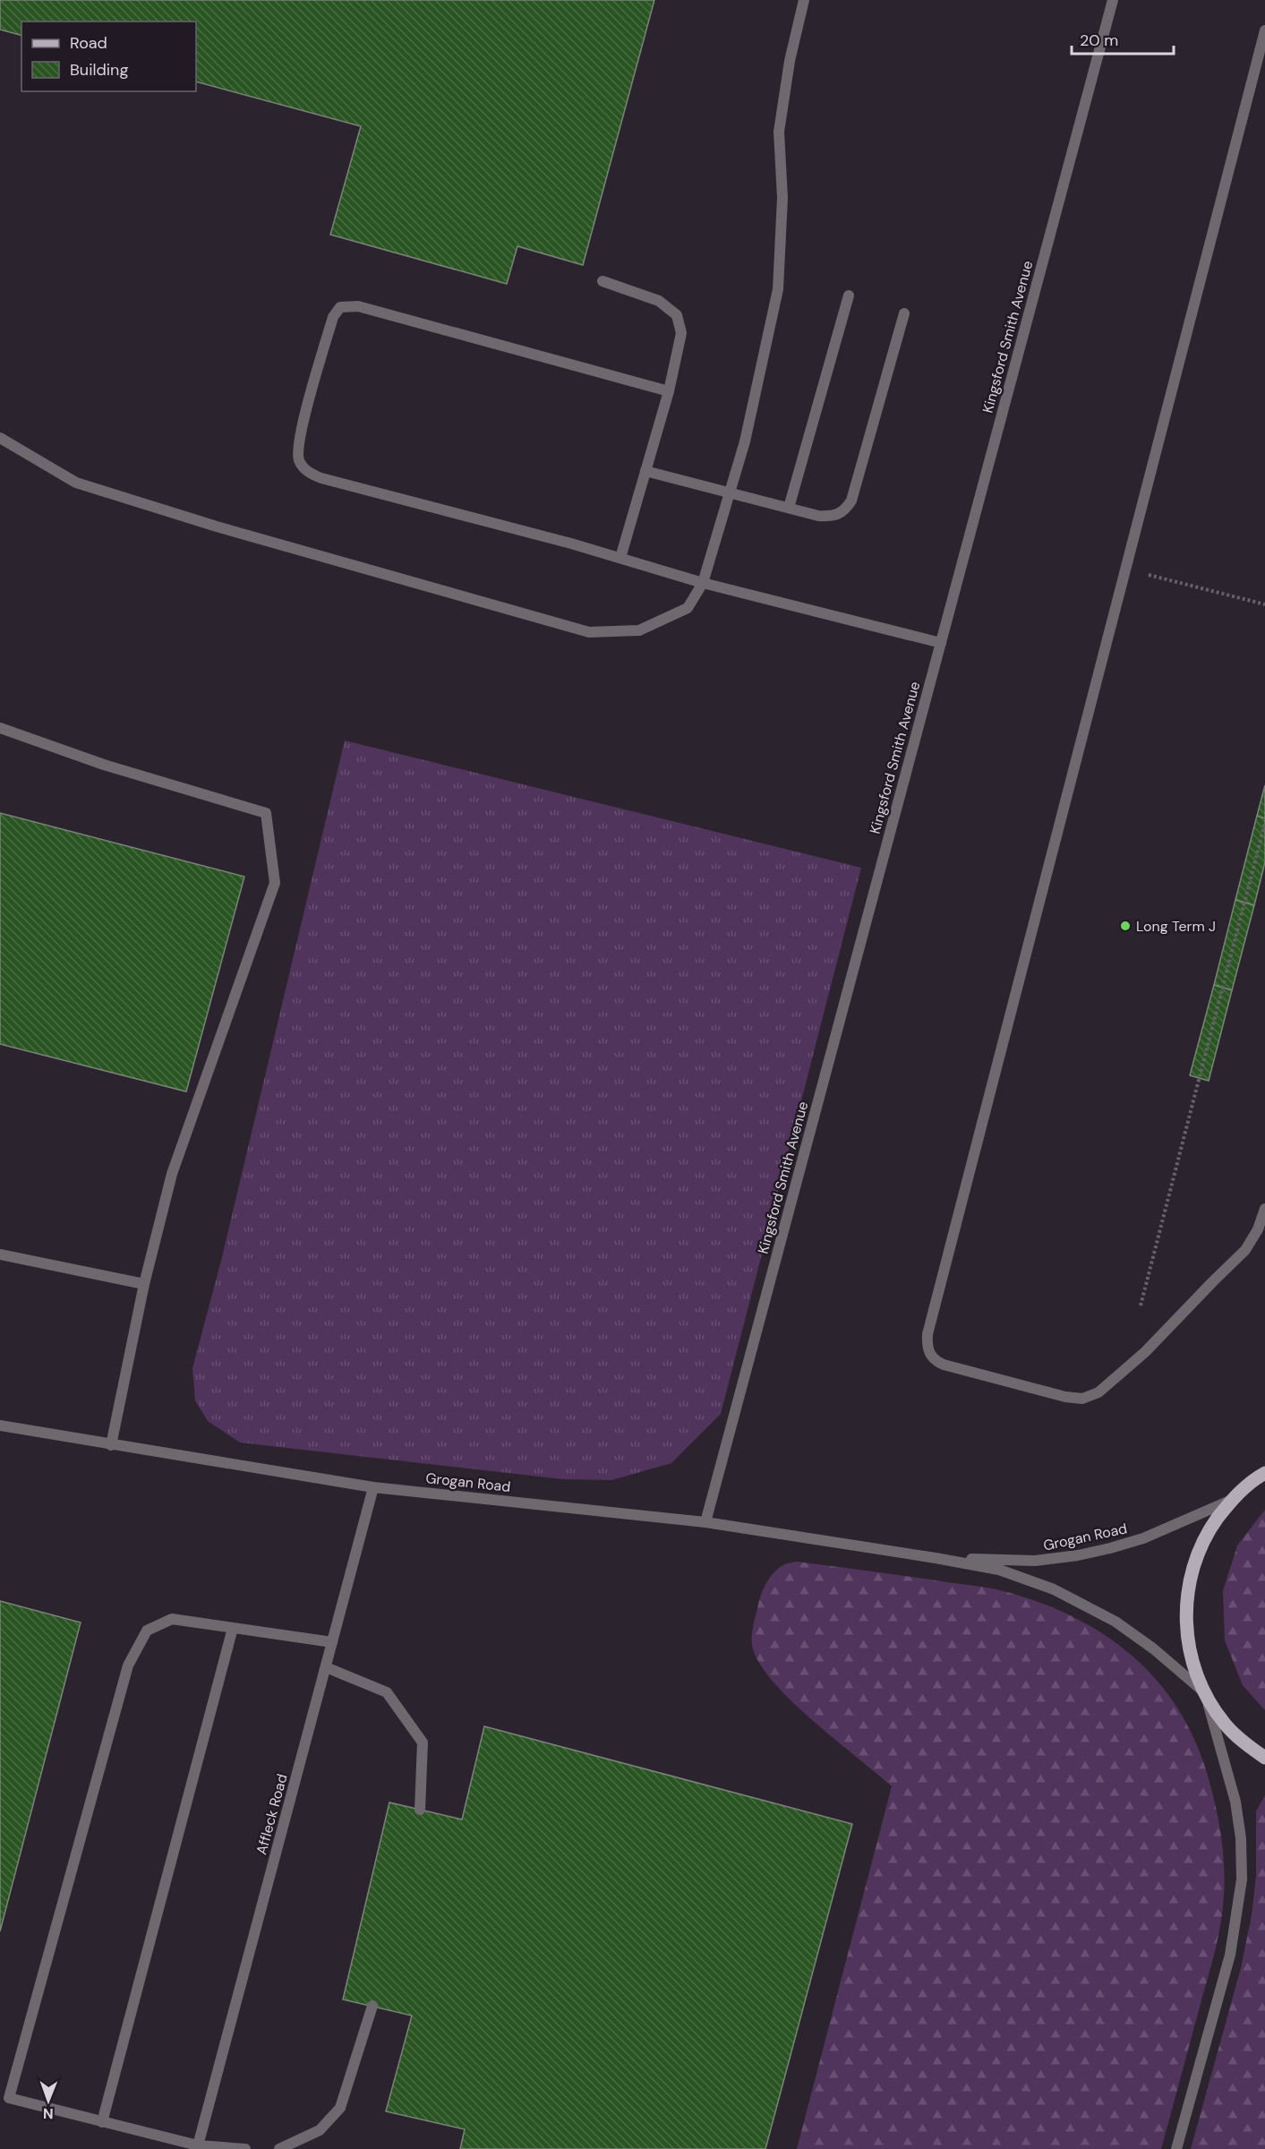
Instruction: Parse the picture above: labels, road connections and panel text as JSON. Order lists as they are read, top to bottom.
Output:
{
  "streets": {
    "street": ["Kingsford Smith Avenue", "Grogan Road", "Affleck Road"]
  },
  "crossings": [
    ["Kingsford Smith Avenue", "Grogan Road"],
    ["Grogan Road", "Affleck Road"]
  ],
  "places": ["Long Term J"],
  "legend": ["Road", "Building"],
  "scale_bar": "20 m",
  "north": "bottom"
}
